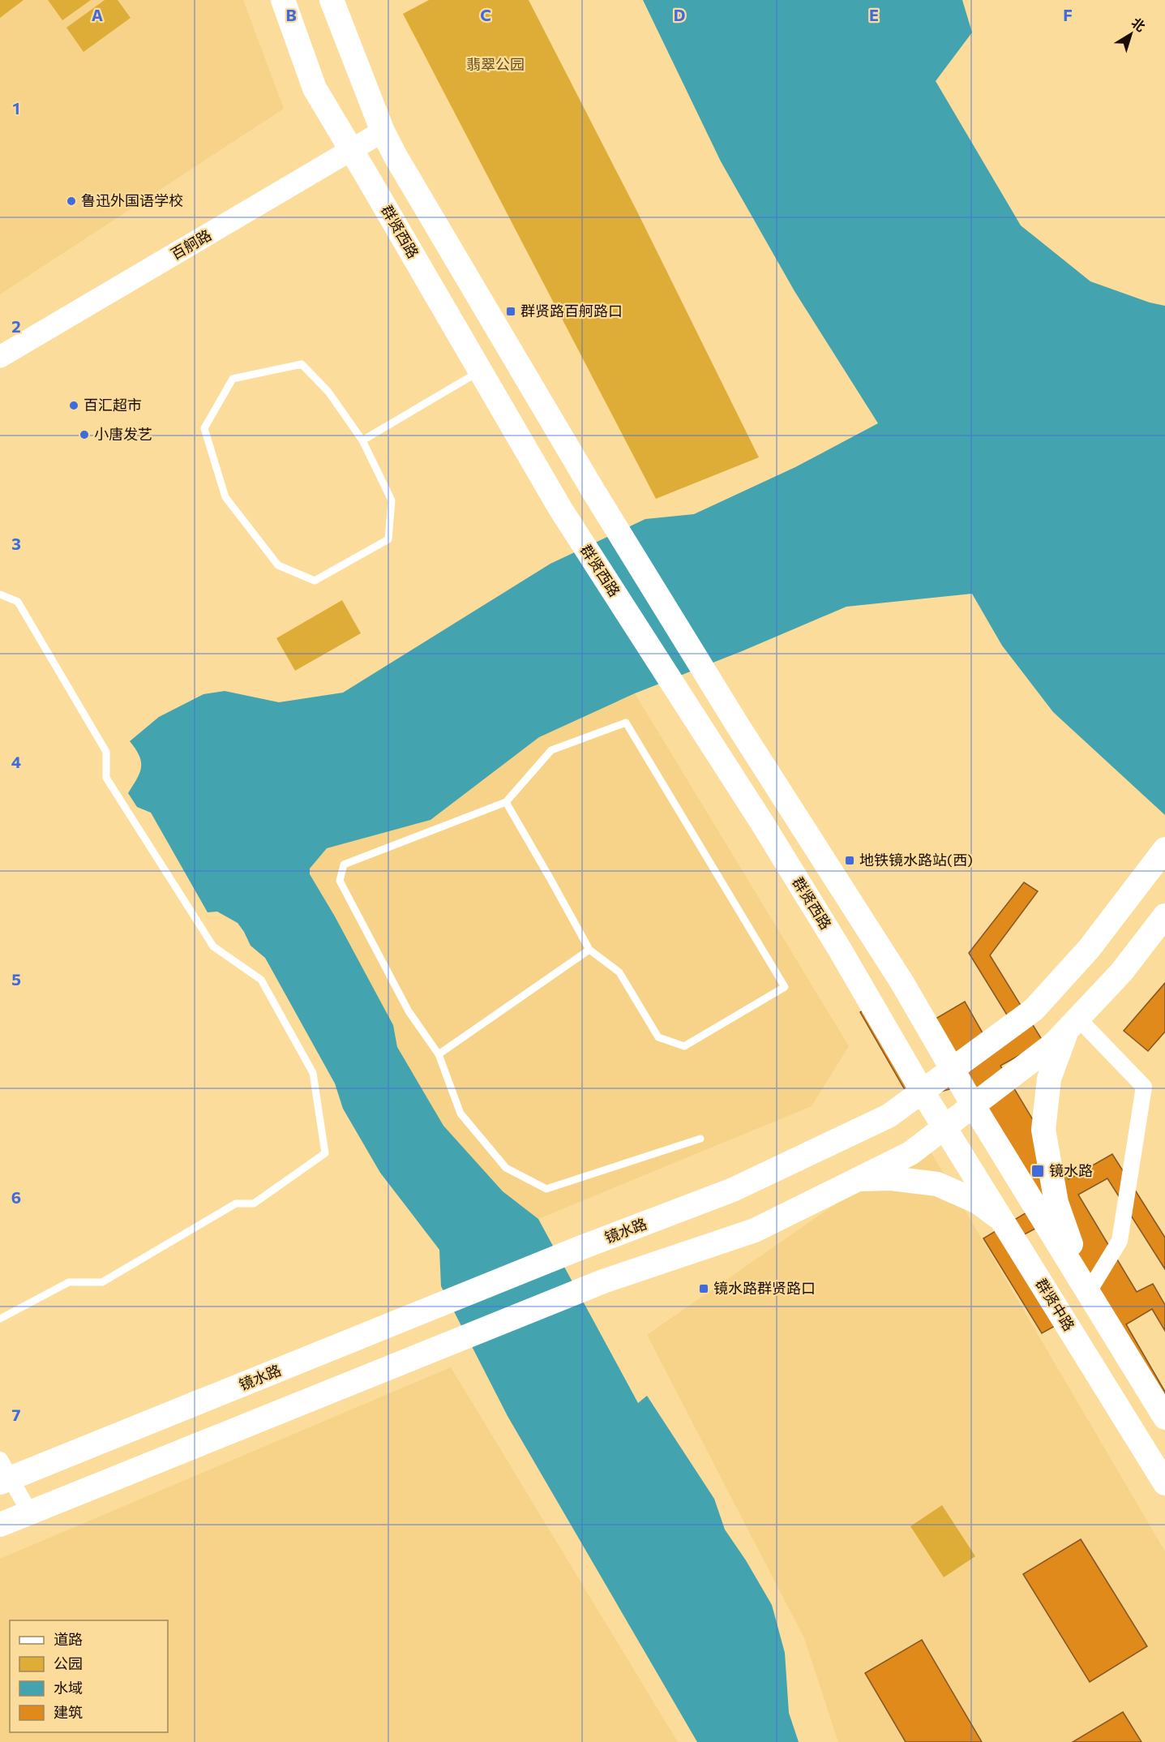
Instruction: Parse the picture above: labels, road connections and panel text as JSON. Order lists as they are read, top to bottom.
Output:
{
  "streets": {
    "main road": ["群贤西路", "镜水路", "群贤中路"],
    "street": ["百舸路"]
  },
  "crossings": [
    ["群贤西路", "百舸路"],
    ["群贤西路", "镜水路"],
    ["群贤西路", "群贤中路"]
  ],
  "parks": ["翡翠公园"],
  "places": {
    "other": ["鲁迅外国语学校", "百汇超市", "小唐发艺"],
    "transit": [
      "群贤路百舸路口",
      "地铁镜水路站(西)",
      "镜水路",
      "镜水路群贤路口"
    ]
  },
  "legend": [
    "道路",
    "公园",
    "水域",
    "建筑"
  ],
  "north": "top right",
  "grid": {
    "columns": [
      "A",
      "B",
      "C",
      "D",
      "E",
      "F"
    ],
    "rows": [
      "1",
      "2",
      "3",
      "4",
      "5",
      "6",
      "7"
    ]
  }
}
